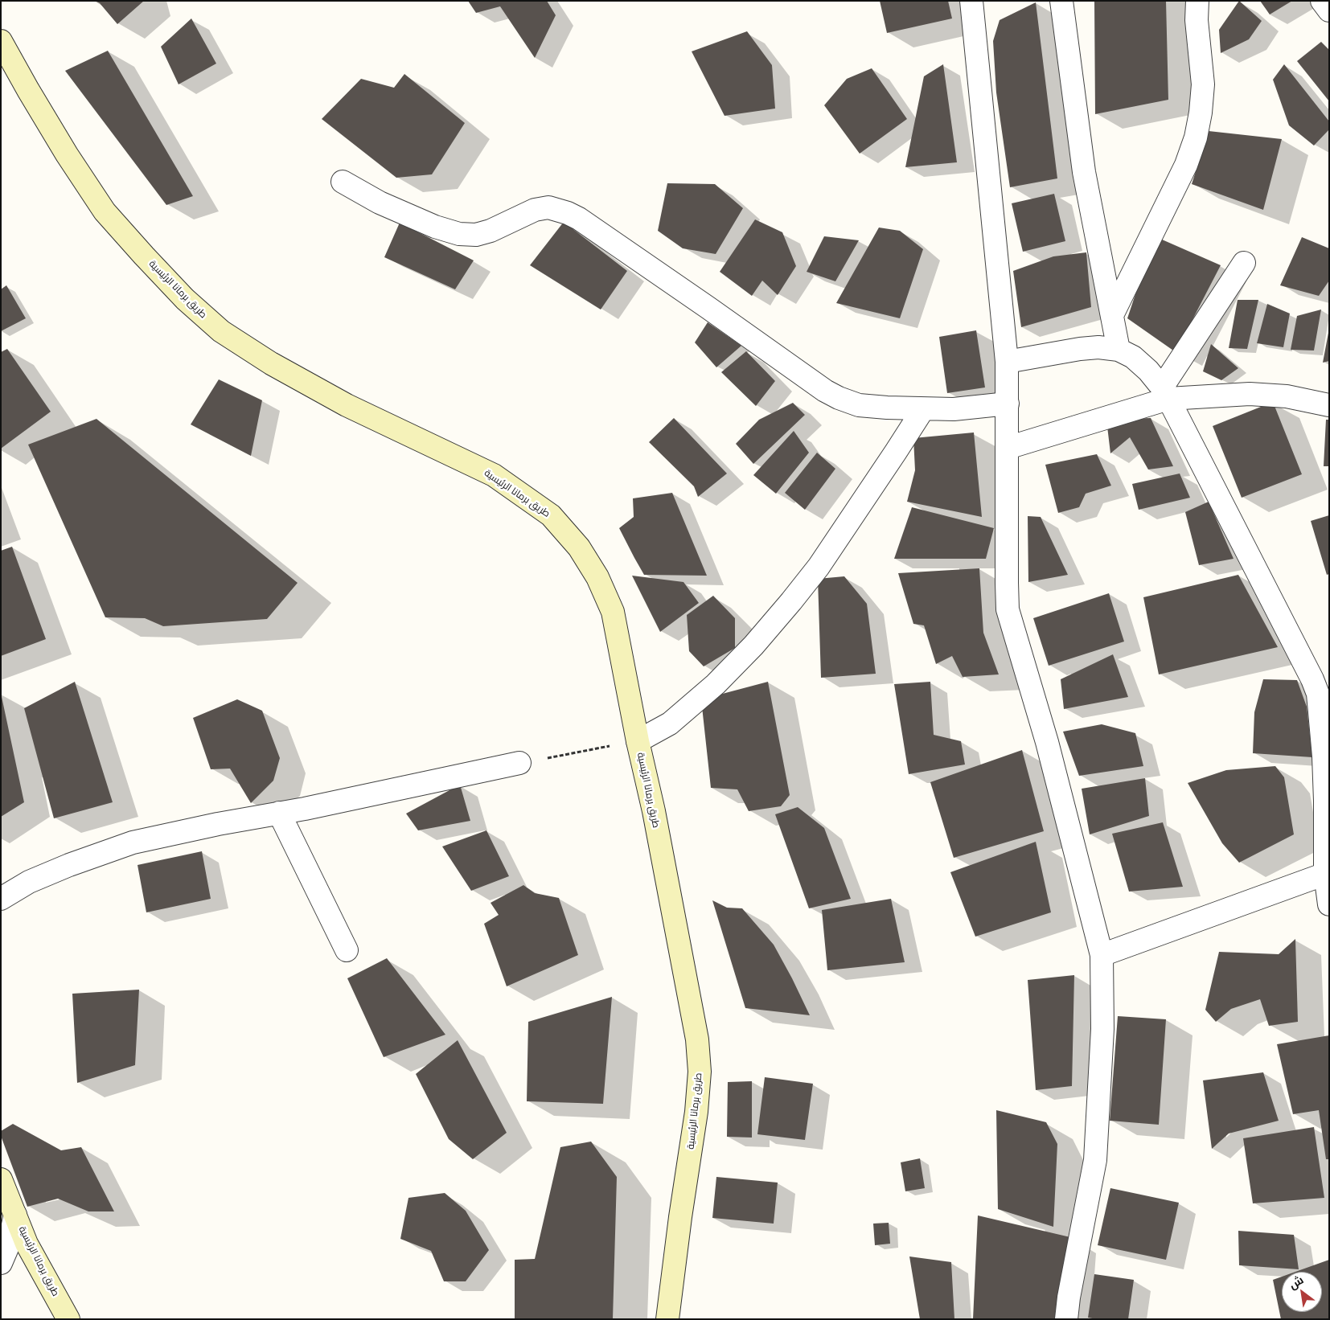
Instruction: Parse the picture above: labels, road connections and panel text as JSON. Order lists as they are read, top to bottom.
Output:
{
  "streets": {
    "main road": ["طريق برمانا الرئيسية"]
  },
  "north": "top left"
}
